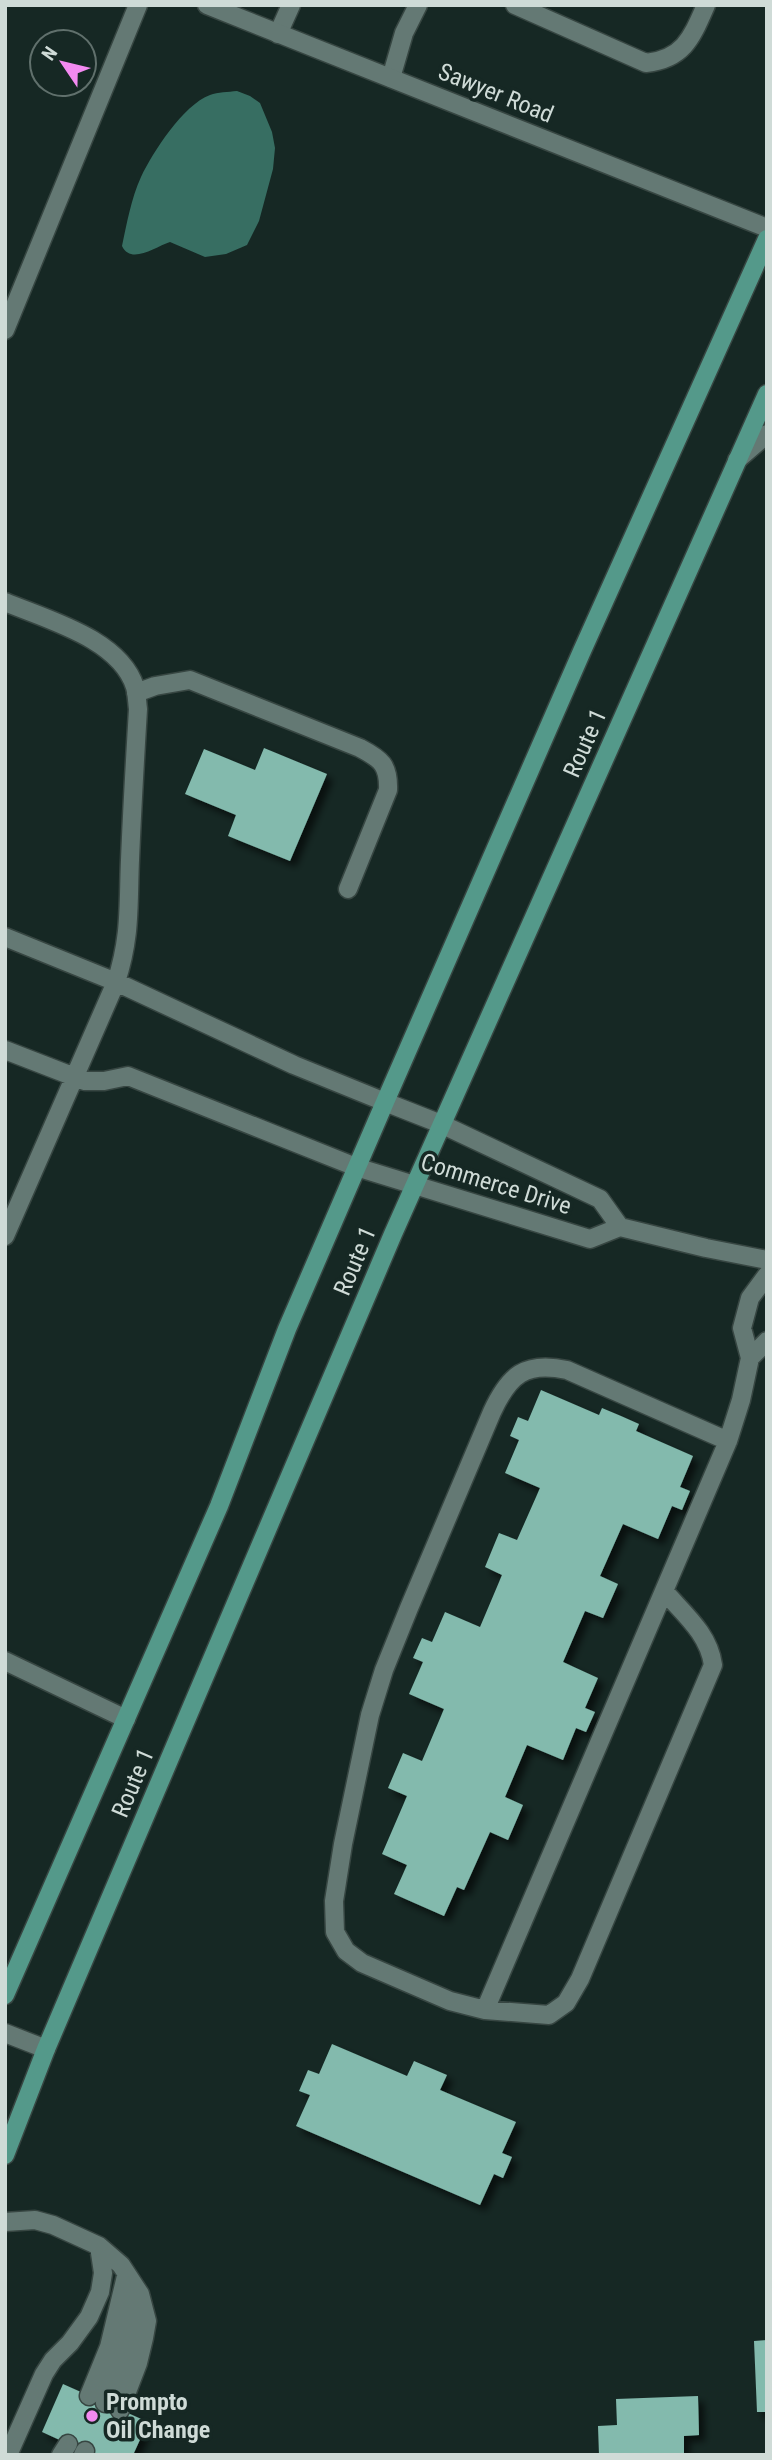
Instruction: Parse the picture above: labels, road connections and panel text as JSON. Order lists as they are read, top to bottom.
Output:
{
  "streets": {
    "main road": ["Route 1"],
    "street": ["Sawyer Road", "Commerce Drive"]
  },
  "crossings": [
    ["Route 1", "Commerce Drive"]
  ],
  "places": ["Prompto Oil Change"],
  "north": "top left"
}
